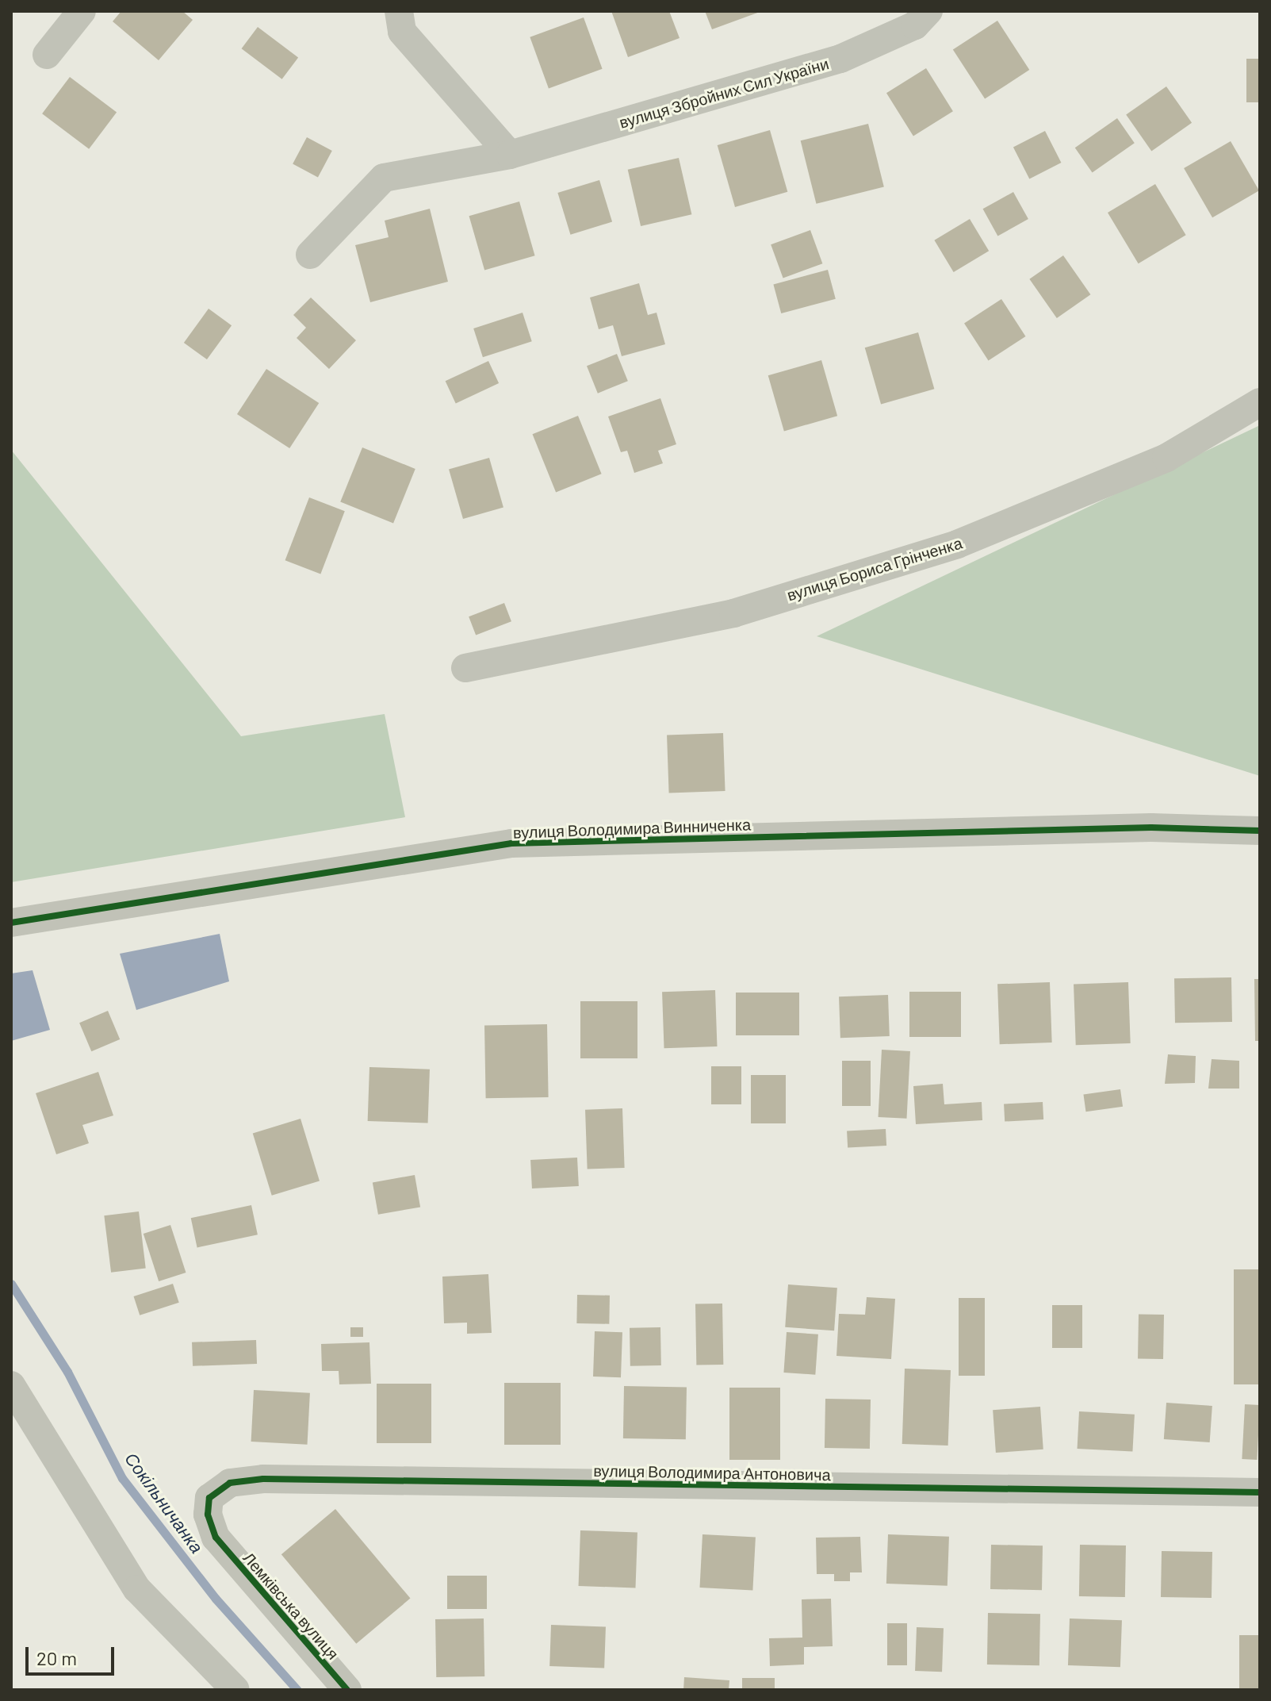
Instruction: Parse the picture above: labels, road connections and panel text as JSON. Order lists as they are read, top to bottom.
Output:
{
  "streets": {
    "street": [
      "вулиця Збройних Сил України",
      "вулиця Бориса Грінченка",
      "вулиця Володимира Винниченка",
      "вулиця Володимира Антоновича",
      "Лемківська вулиця"
    ]
  },
  "crossings": [
    ["вулиця Володимира Антоновича", "Лемківська вулиця"]
  ],
  "water": ["Сокільничанка"],
  "scale_bar": "20 m"
}
